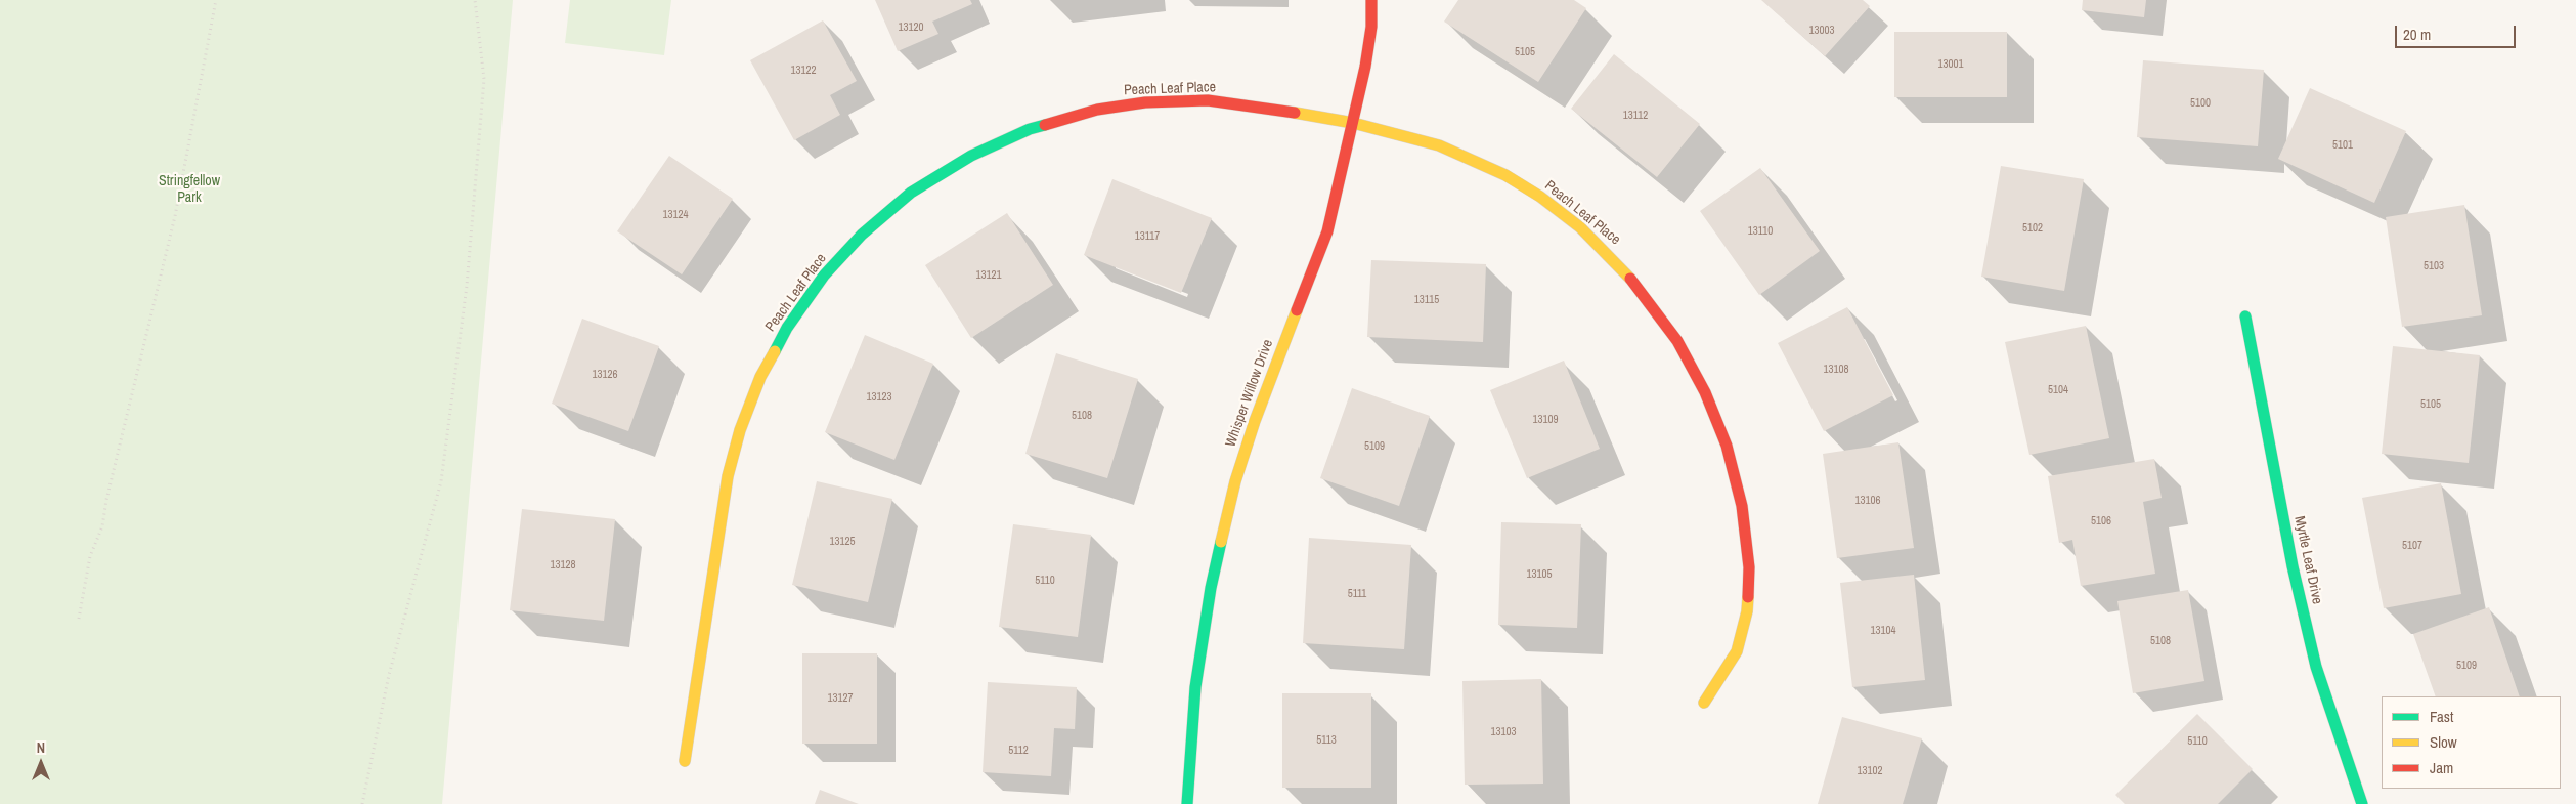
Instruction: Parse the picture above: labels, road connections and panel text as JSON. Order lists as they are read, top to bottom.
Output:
{
  "streets": {
    "street": ["Peach Leaf Place", "Whisper Willow Drive", "Myrtle Leaf Drive"]
  },
  "crossings": [
    ["Peach Leaf Place", "Whisper Willow Drive"]
  ],
  "parks": ["Stringfellow Park"],
  "house_numbers": [
    "13120",
    "13003",
    "5105",
    "13001",
    "13122",
    "5100",
    "13112",
    "5101",
    "13124",
    "5102",
    "13110",
    "13117",
    "5103",
    "13121",
    "13115",
    "13108",
    "13126",
    "5104",
    "13123",
    "5105",
    "5108",
    "13109",
    "5109",
    "13106",
    "5106",
    "13125",
    "5107",
    "13128",
    "13105",
    "5110",
    "5111",
    "13104",
    "5108",
    "5109",
    "13127",
    "13103",
    "5113",
    "5110",
    "5112",
    "13102"
  ],
  "legend": ["Fast", "Slow", "Jam"],
  "scale_bar": "20 m",
  "north": "top"
}
